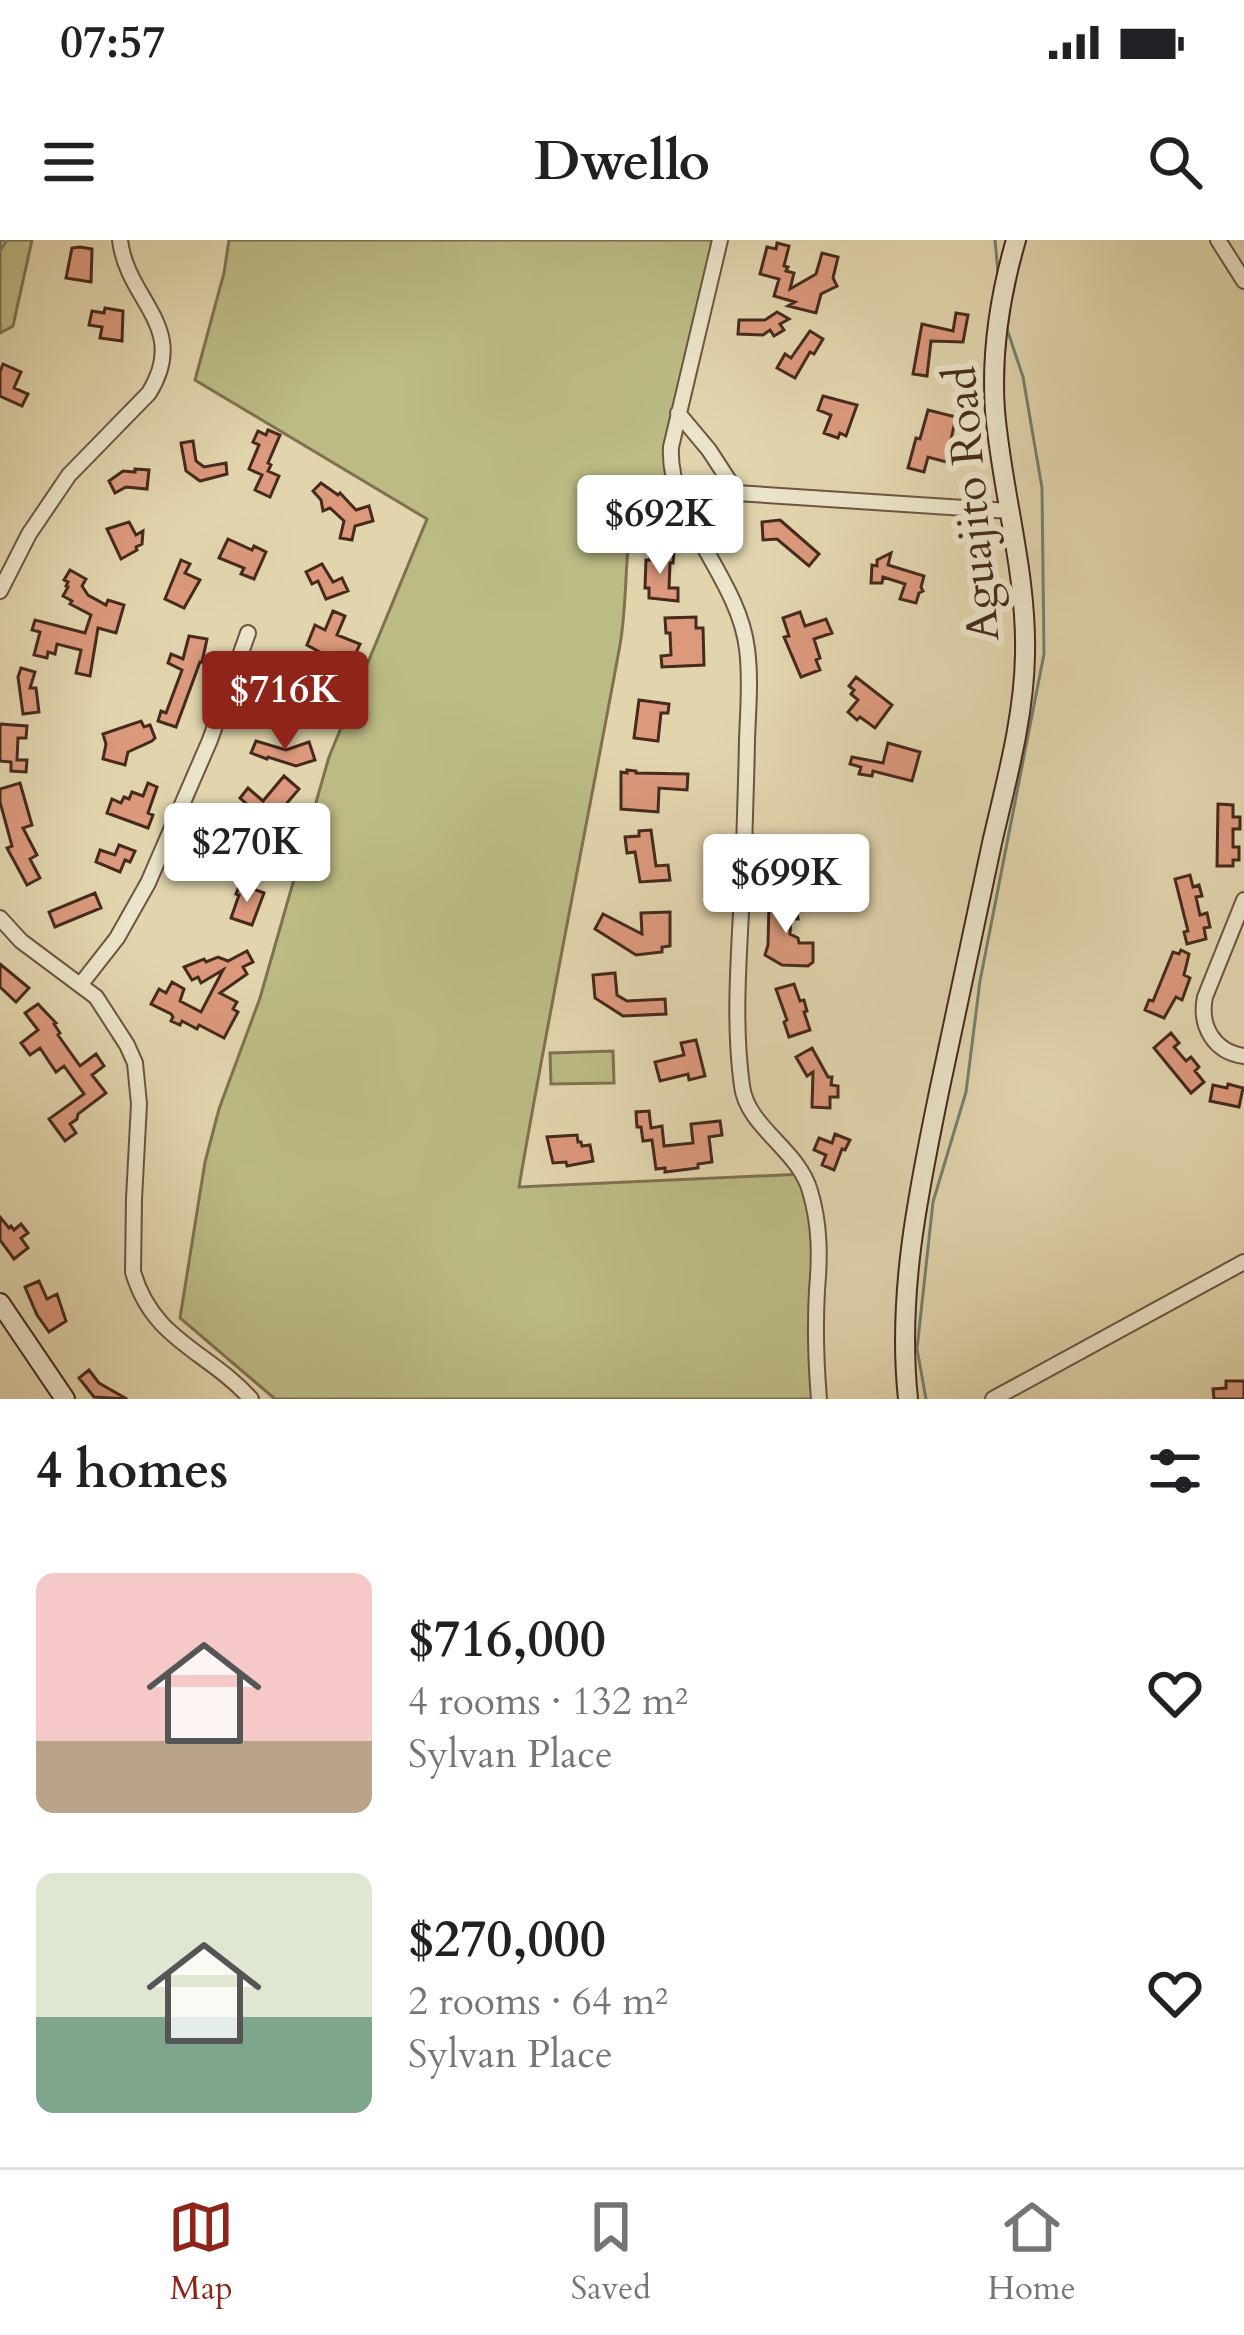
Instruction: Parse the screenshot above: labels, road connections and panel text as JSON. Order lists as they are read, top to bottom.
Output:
{
  "streets": {
    "street": ["Aguajito Road"]
  },
  "page": {
    "status": "07:57",
    "header": "Dwello",
    "price": [
      "$692K",
      "$716K",
      "$270K",
      "$699K"
    ],
    "heading": "4 homes",
    "list": [
      {
        "name": "$716,000",
        "note": "4 rooms · 132 m² · Sylvan Place"
      },
      {
        "name": "$270,000",
        "note": "2 rooms · 64 m² · Sylvan Place"
      }
    ],
    "tabs": ["Map", "Saved", "Home"]
  }
}
